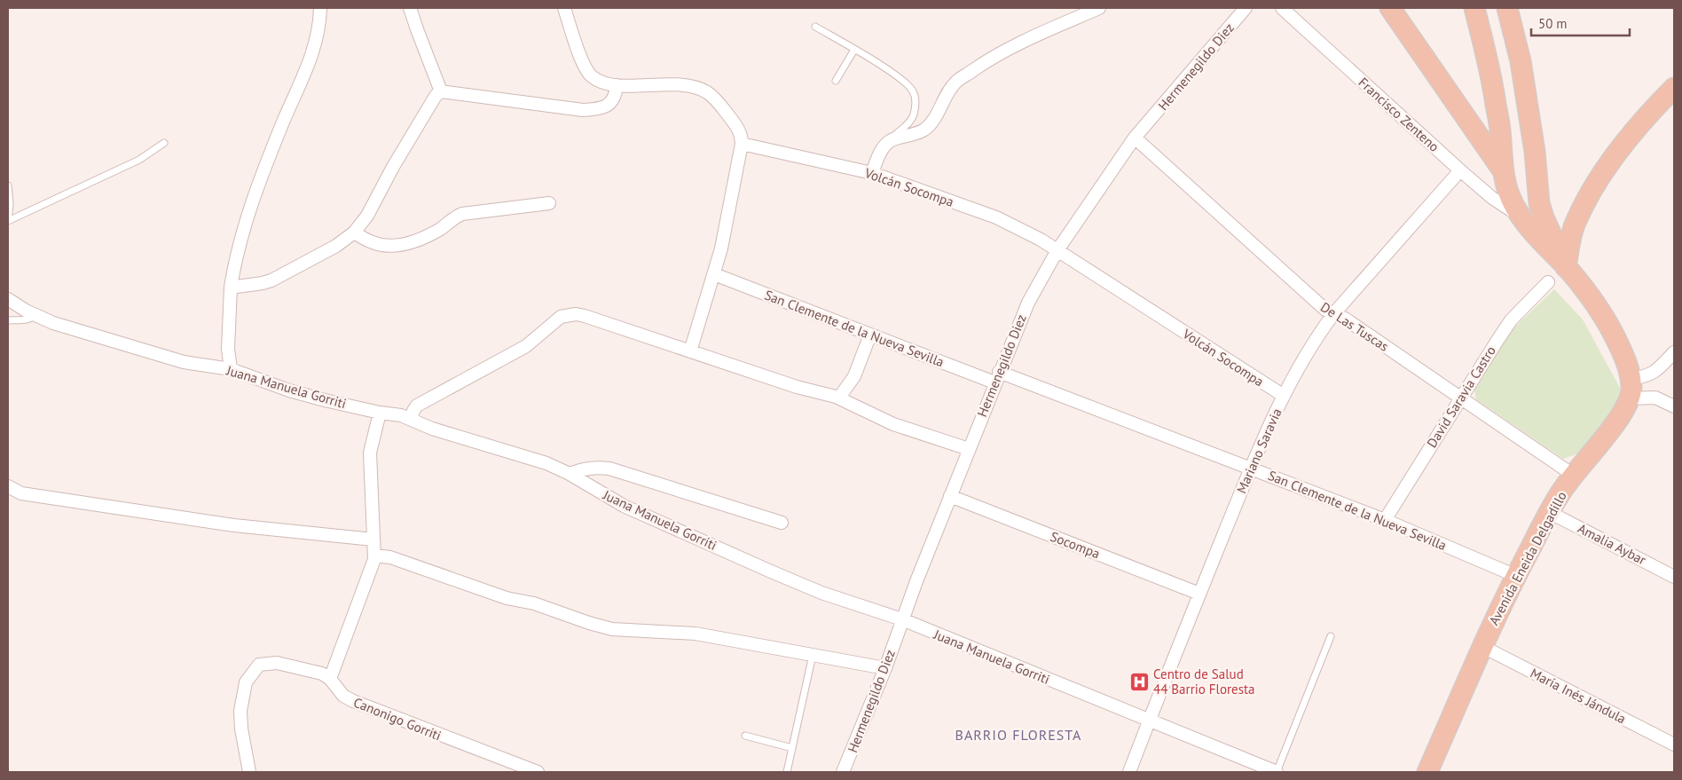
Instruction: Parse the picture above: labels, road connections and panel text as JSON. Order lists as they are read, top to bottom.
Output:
{
  "streets": {
    "main road": ["Avenida Eneida Delgadillo"],
    "street": [
      "Hermenegildo Diez",
      "Francisco Zenteno",
      "Volcán Socompa",
      "De Las Tuscas",
      "San Clemente de la Nueva Sevilla",
      "Juana Manuela Gorriti",
      "David Saravia Castro",
      "Mariano Saravia",
      "Amalia Aybar",
      "Socompa",
      "María Inés Jándula",
      "Canonigo Gorriti"
    ]
  },
  "crossings": [
    ["Hermenegildo Diez", "Volcán Socompa"],
    ["Hermenegildo Diez", "De Las Tuscas"],
    ["Hermenegildo Diez", "San Clemente de la Nueva Sevilla"],
    ["Hermenegildo Diez", "Juana Manuela Gorriti"],
    ["Hermenegildo Diez", "Socompa"],
    ["Francisco Zenteno", "Mariano Saravia"],
    ["Volcán Socompa", "Mariano Saravia"],
    ["De Las Tuscas", "David Saravia Castro"],
    ["De Las Tuscas", "Mariano Saravia"],
    ["De Las Tuscas", "Avenida Eneida Delgadillo"],
    ["San Clemente de la Nueva Sevilla", "David Saravia Castro"],
    ["San Clemente de la Nueva Sevilla", "Mariano Saravia"],
    ["San Clemente de la Nueva Sevilla", "Avenida Eneida Delgadillo"],
    ["Juana Manuela Gorriti", "Mariano Saravia"],
    ["Mariano Saravia", "Socompa"],
    ["Amalia Aybar", "Avenida Eneida Delgadillo"],
    ["Avenida Eneida Delgadillo", "María Inés Jándula"]
  ],
  "districts": ["BARRIO FLORESTA"],
  "places": {
    "hospital": ["Centro de Salud 44 Barrio Floresta"]
  },
  "scale_bar": "50 m"
}
